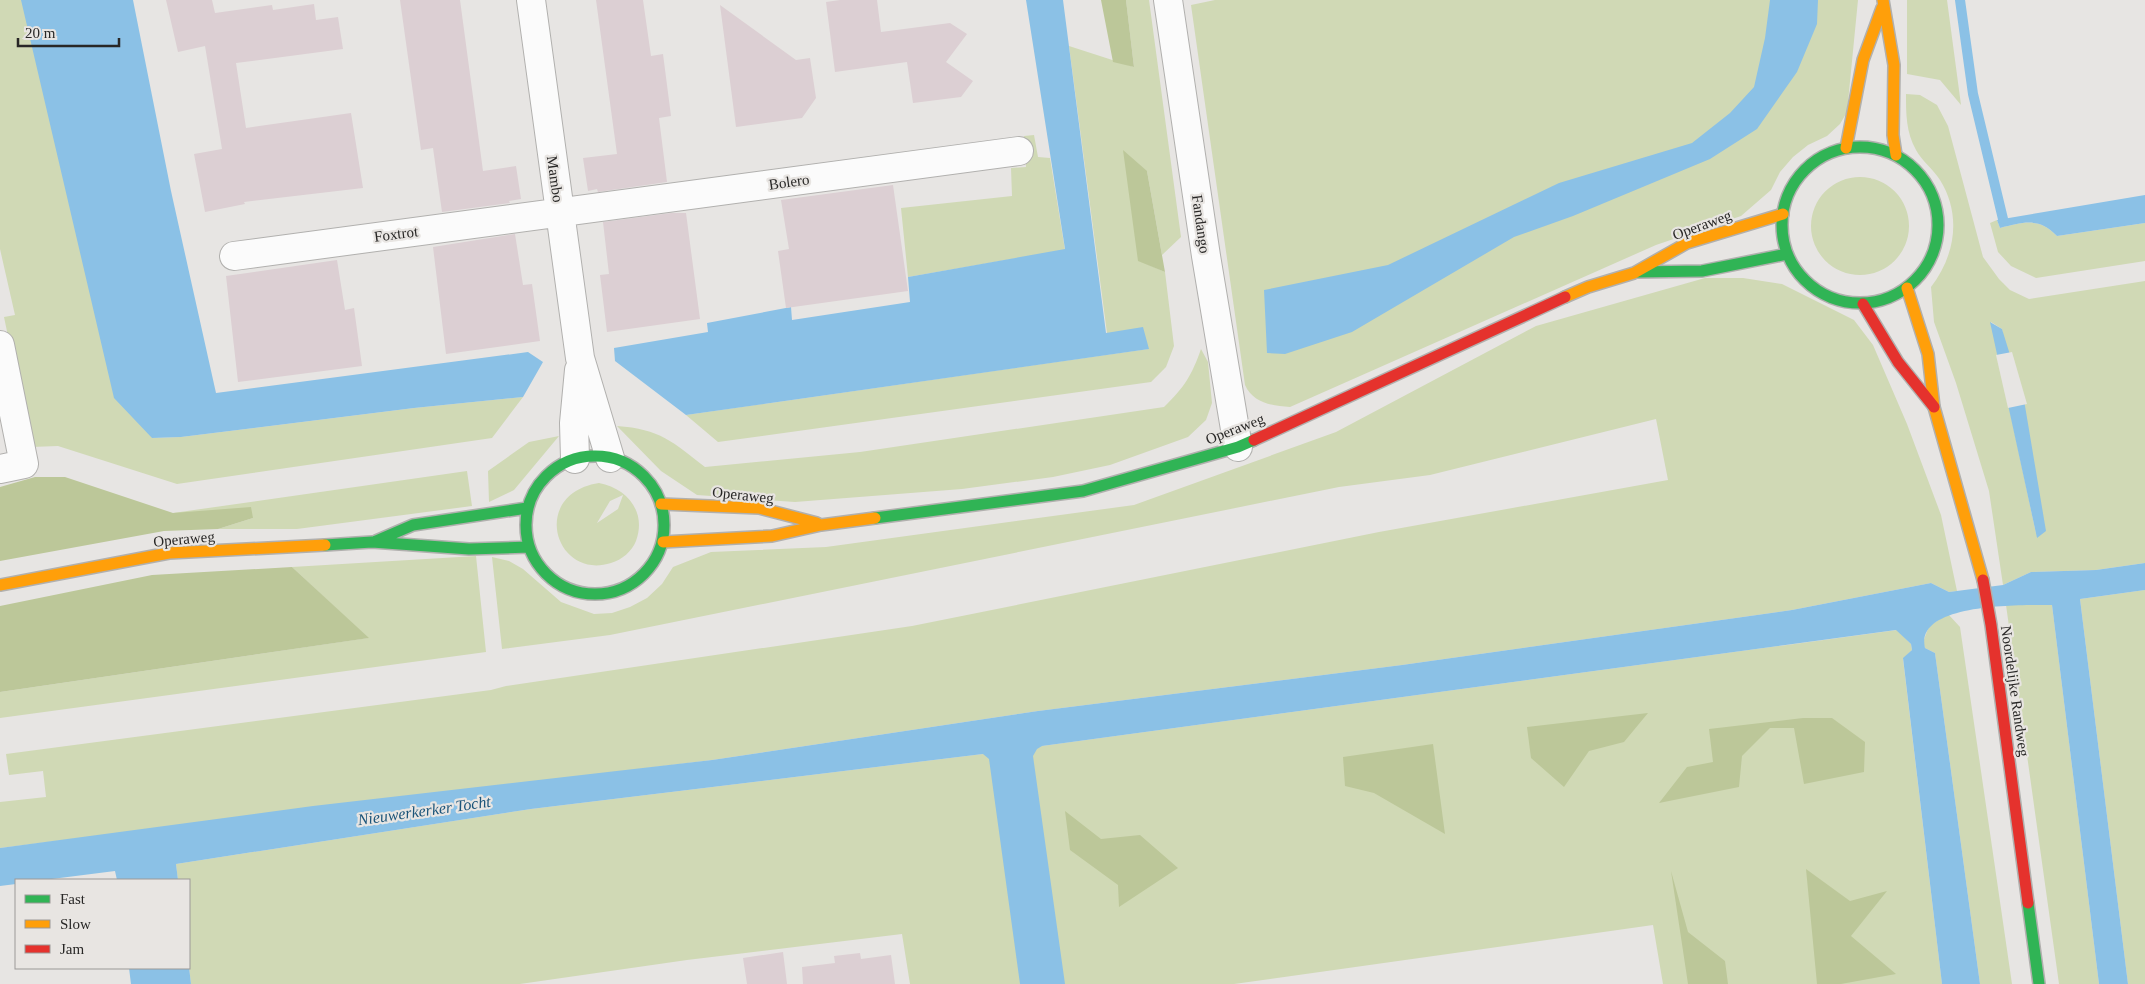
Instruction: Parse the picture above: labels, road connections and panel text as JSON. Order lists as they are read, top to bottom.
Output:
{
  "streets": {
    "main road": ["Operaweg", "Noordelijke Randweg"],
    "street": [
      "Mambo",
      "Bolero",
      "Fandango",
      "Foxtrot"
    ]
  },
  "crossings": [
    ["Mambo", "Bolero"],
    ["Mambo", "Operaweg"],
    ["Mambo", "Foxtrot"],
    ["Bolero", "Foxtrot"],
    ["Fandango", "Operaweg"],
    ["Operaweg", "Noordelijke Randweg"]
  ],
  "water": ["Nieuwerkerker Tocht"],
  "legend": ["Fast", "Slow", "Jam"],
  "scale_bar": "20 m"
}
